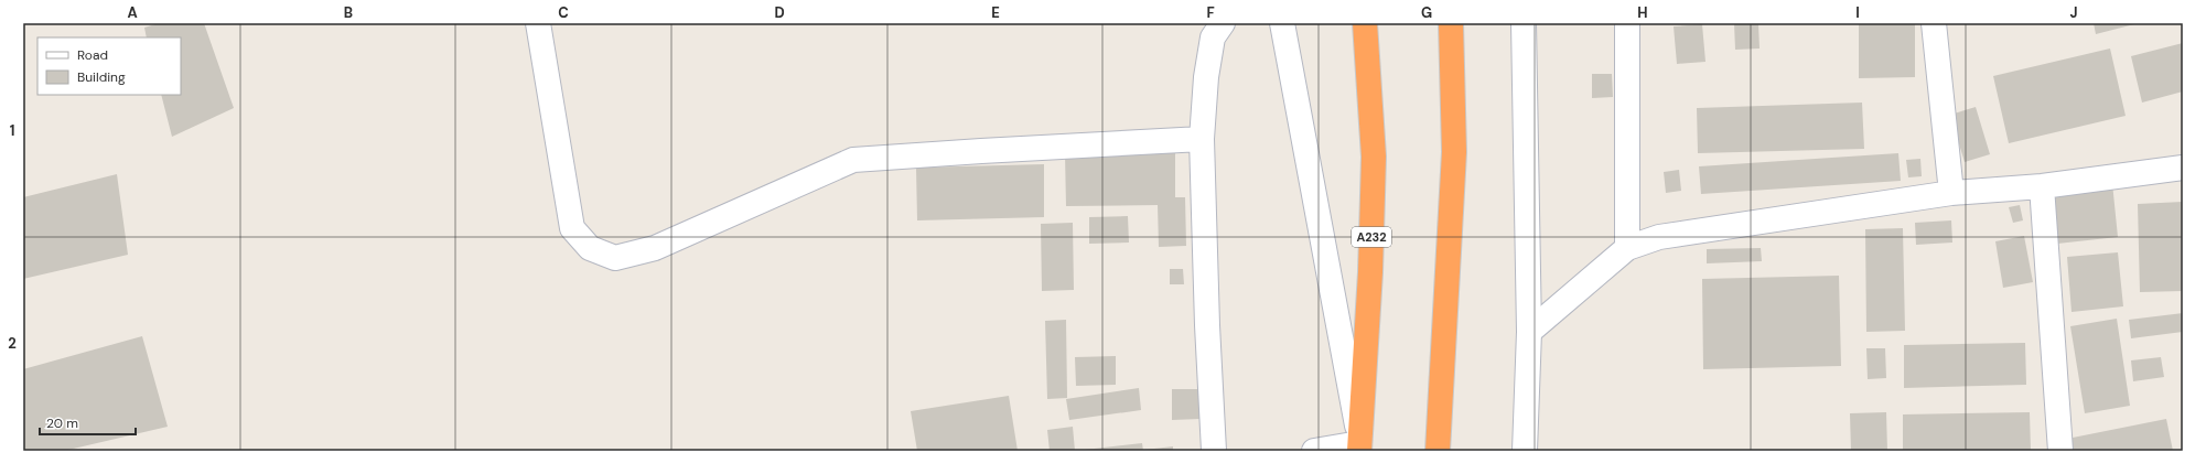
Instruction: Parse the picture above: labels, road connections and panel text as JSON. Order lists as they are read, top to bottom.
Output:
{
  "streets": {
    "highway": ["A232"]
  },
  "legend": ["Road", "Building"],
  "scale_bar": "20 m",
  "grid": {
    "columns": [
      "A",
      "B",
      "C",
      "D",
      "E",
      "F",
      "G",
      "H",
      "I",
      "J"
    ],
    "rows": ["1", "2"]
  }
}
